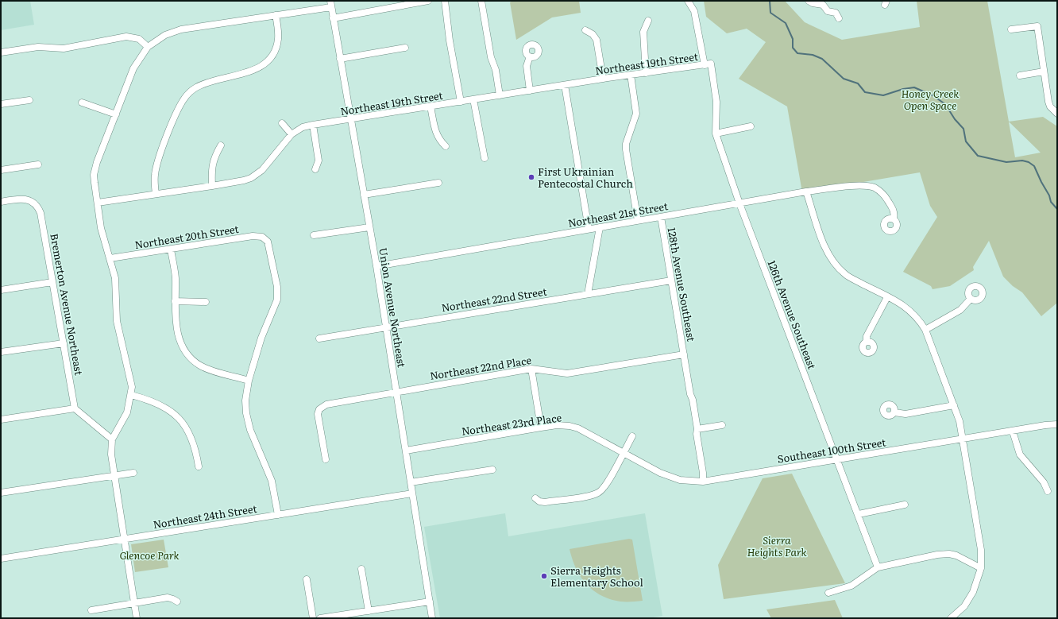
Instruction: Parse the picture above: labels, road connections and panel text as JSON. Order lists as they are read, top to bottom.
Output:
{
  "streets": {
    "street": [
      "Northeast 19th Street",
      "Northeast 21st Street",
      "Northeast 20th Street",
      "128th Avenue Southeast",
      "Northeast 22nd Street",
      "Bremerton Avenue Northeast",
      "Union Avenue Northeast",
      "126th Avenue Southeast",
      "Northeast 22nd Place",
      "Northeast 23rd Place",
      "Southeast 100th Street",
      "Northeast 24th Street"
    ]
  },
  "crossings": [
    ["Northeast 19th Street", "Union Avenue Northeast"],
    ["Northeast 19th Street", "126th Avenue Southeast"],
    ["Northeast 21st Street", "128th Avenue Southeast"],
    ["Northeast 21st Street", "Union Avenue Northeast"],
    ["Northeast 21st Street", "126th Avenue Southeast"],
    ["128th Avenue Southeast", "Northeast 22nd Street"],
    ["128th Avenue Southeast", "Northeast 22nd Place"],
    ["128th Avenue Southeast", "Northeast 23rd Place"],
    ["128th Avenue Southeast", "Southeast 100th Street"],
    ["Northeast 22nd Street", "Union Avenue Northeast"],
    ["Union Avenue Northeast", "Northeast 22nd Place"],
    ["Union Avenue Northeast", "Northeast 23rd Place"],
    ["Union Avenue Northeast", "Northeast 24th Street"],
    ["126th Avenue Southeast", "Southeast 100th Street"],
    ["Northeast 23rd Place", "Southeast 100th Street"]
  ],
  "parks": ["Honey Creek Open Space", "Sierra Heights Park", "Glencoe Park"],
  "places": ["First Ukrainian Pentecostal Church", "Sierra Heights Elementary School"]
}
